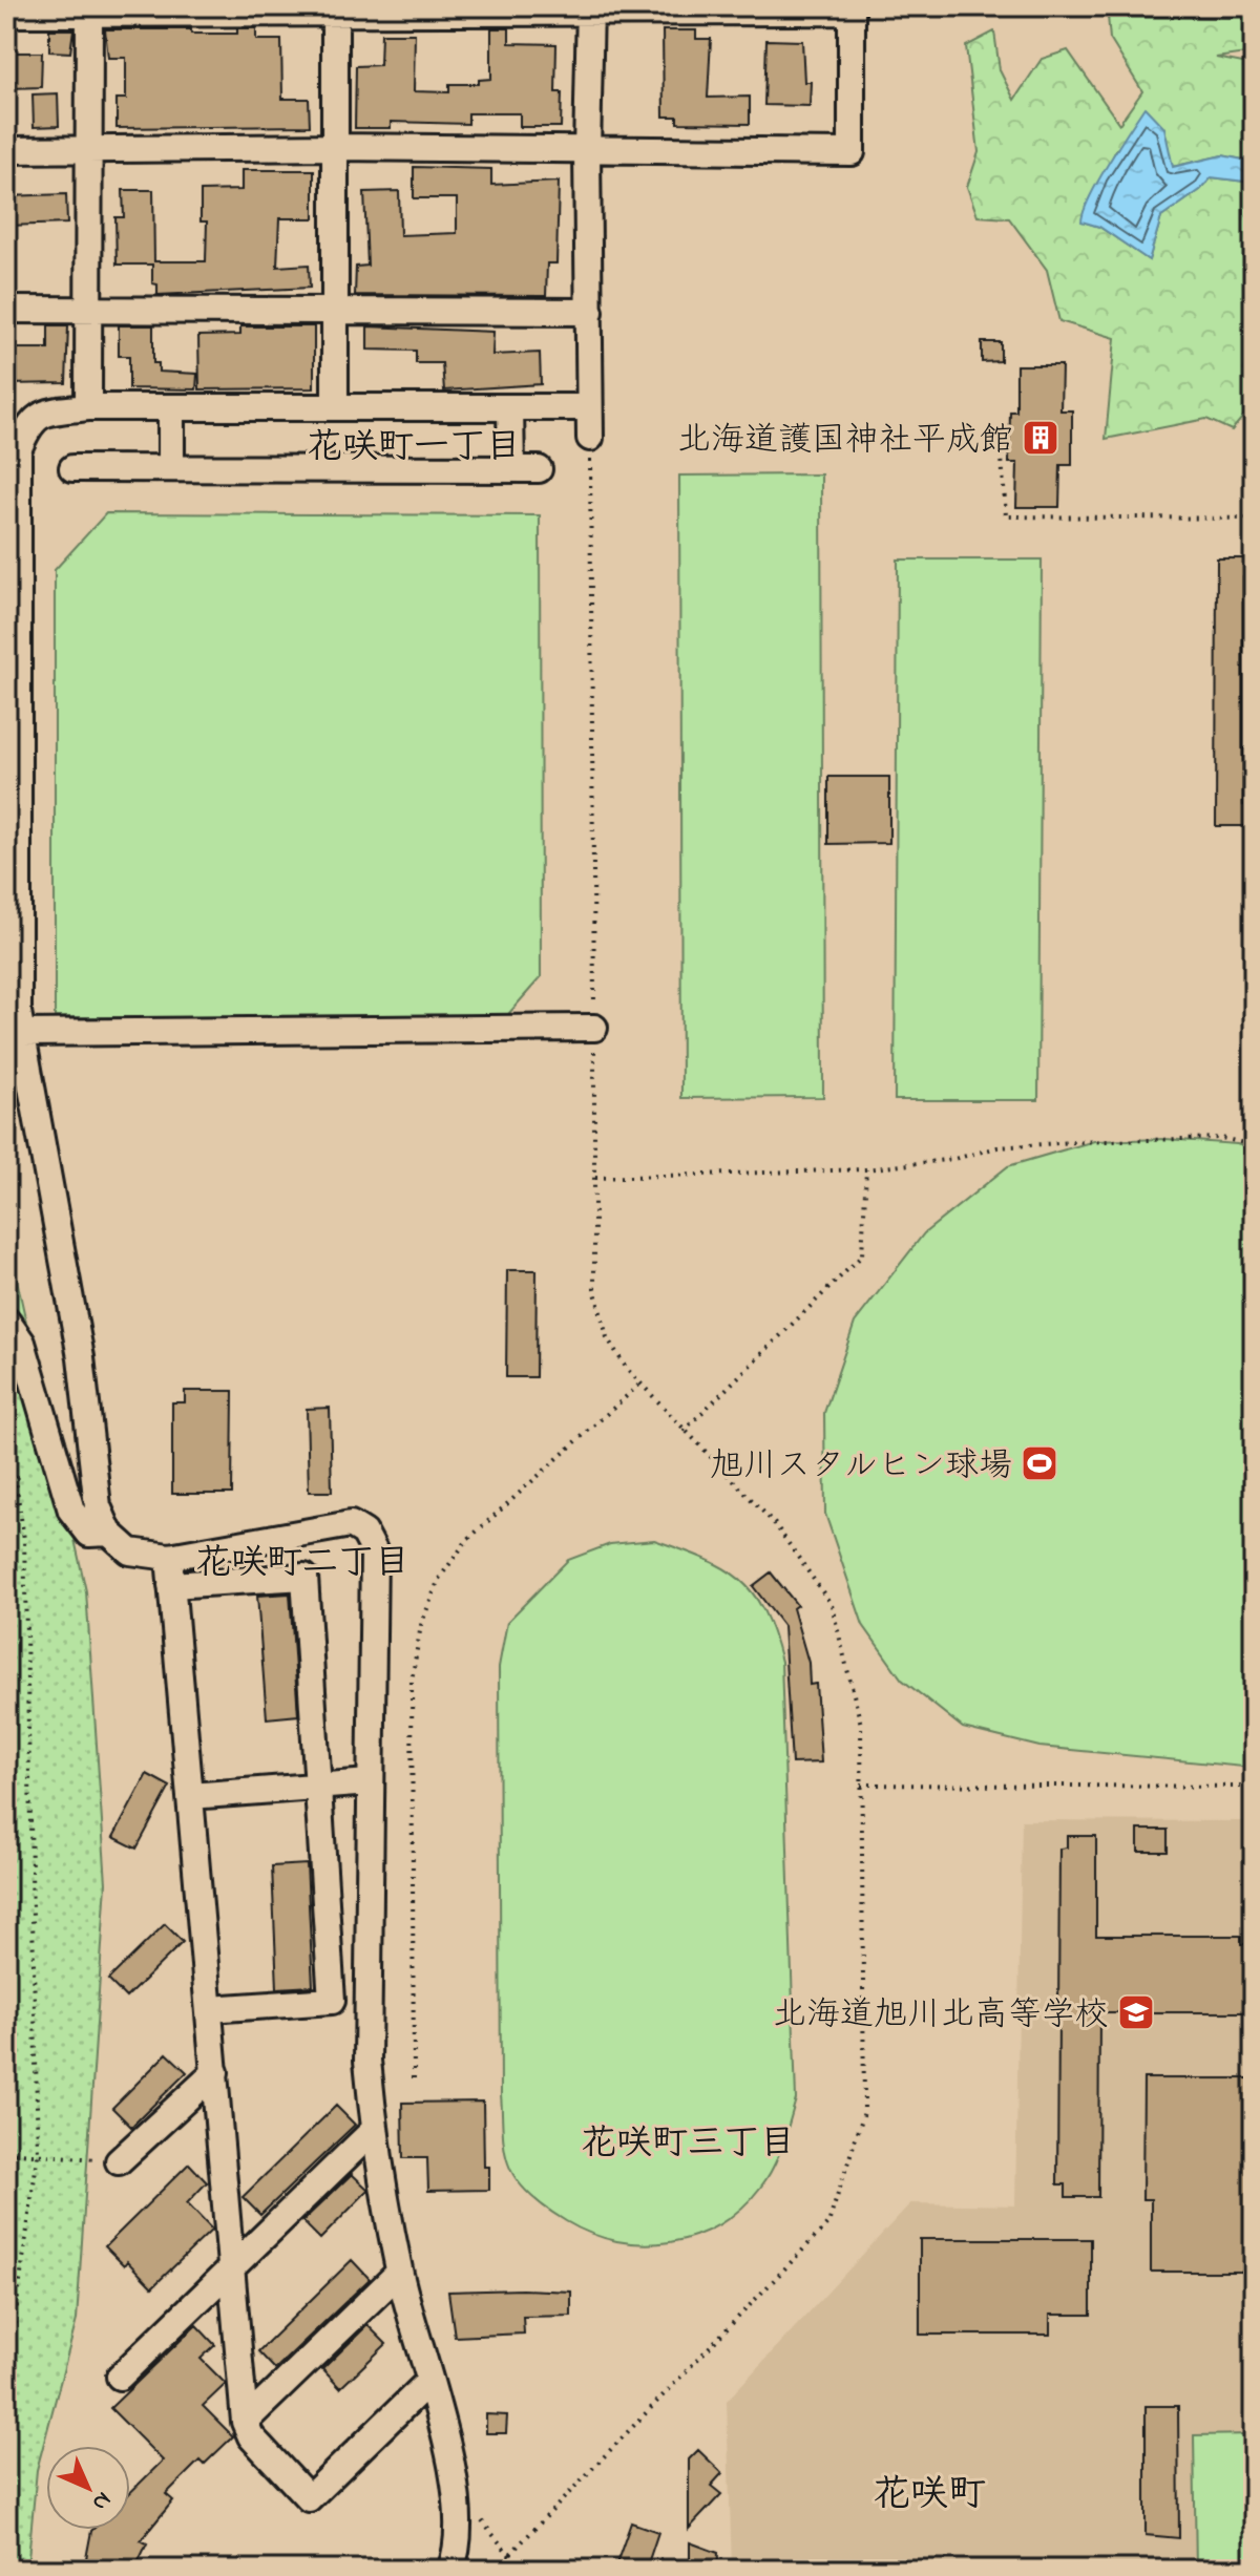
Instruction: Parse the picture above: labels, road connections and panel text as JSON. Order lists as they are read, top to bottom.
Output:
{
  "districts": [
    "花咲町一丁目",
    "花咲町二丁目",
    "花咲町三丁目",
    "花咲町"
  ],
  "places": {
    "building": ["北海道護国神社平成館"],
    "sports": ["旭川スタルヒン球場"],
    "school or university": ["北海道旭川北高等学校"]
  },
  "north": "bottom right"
}
